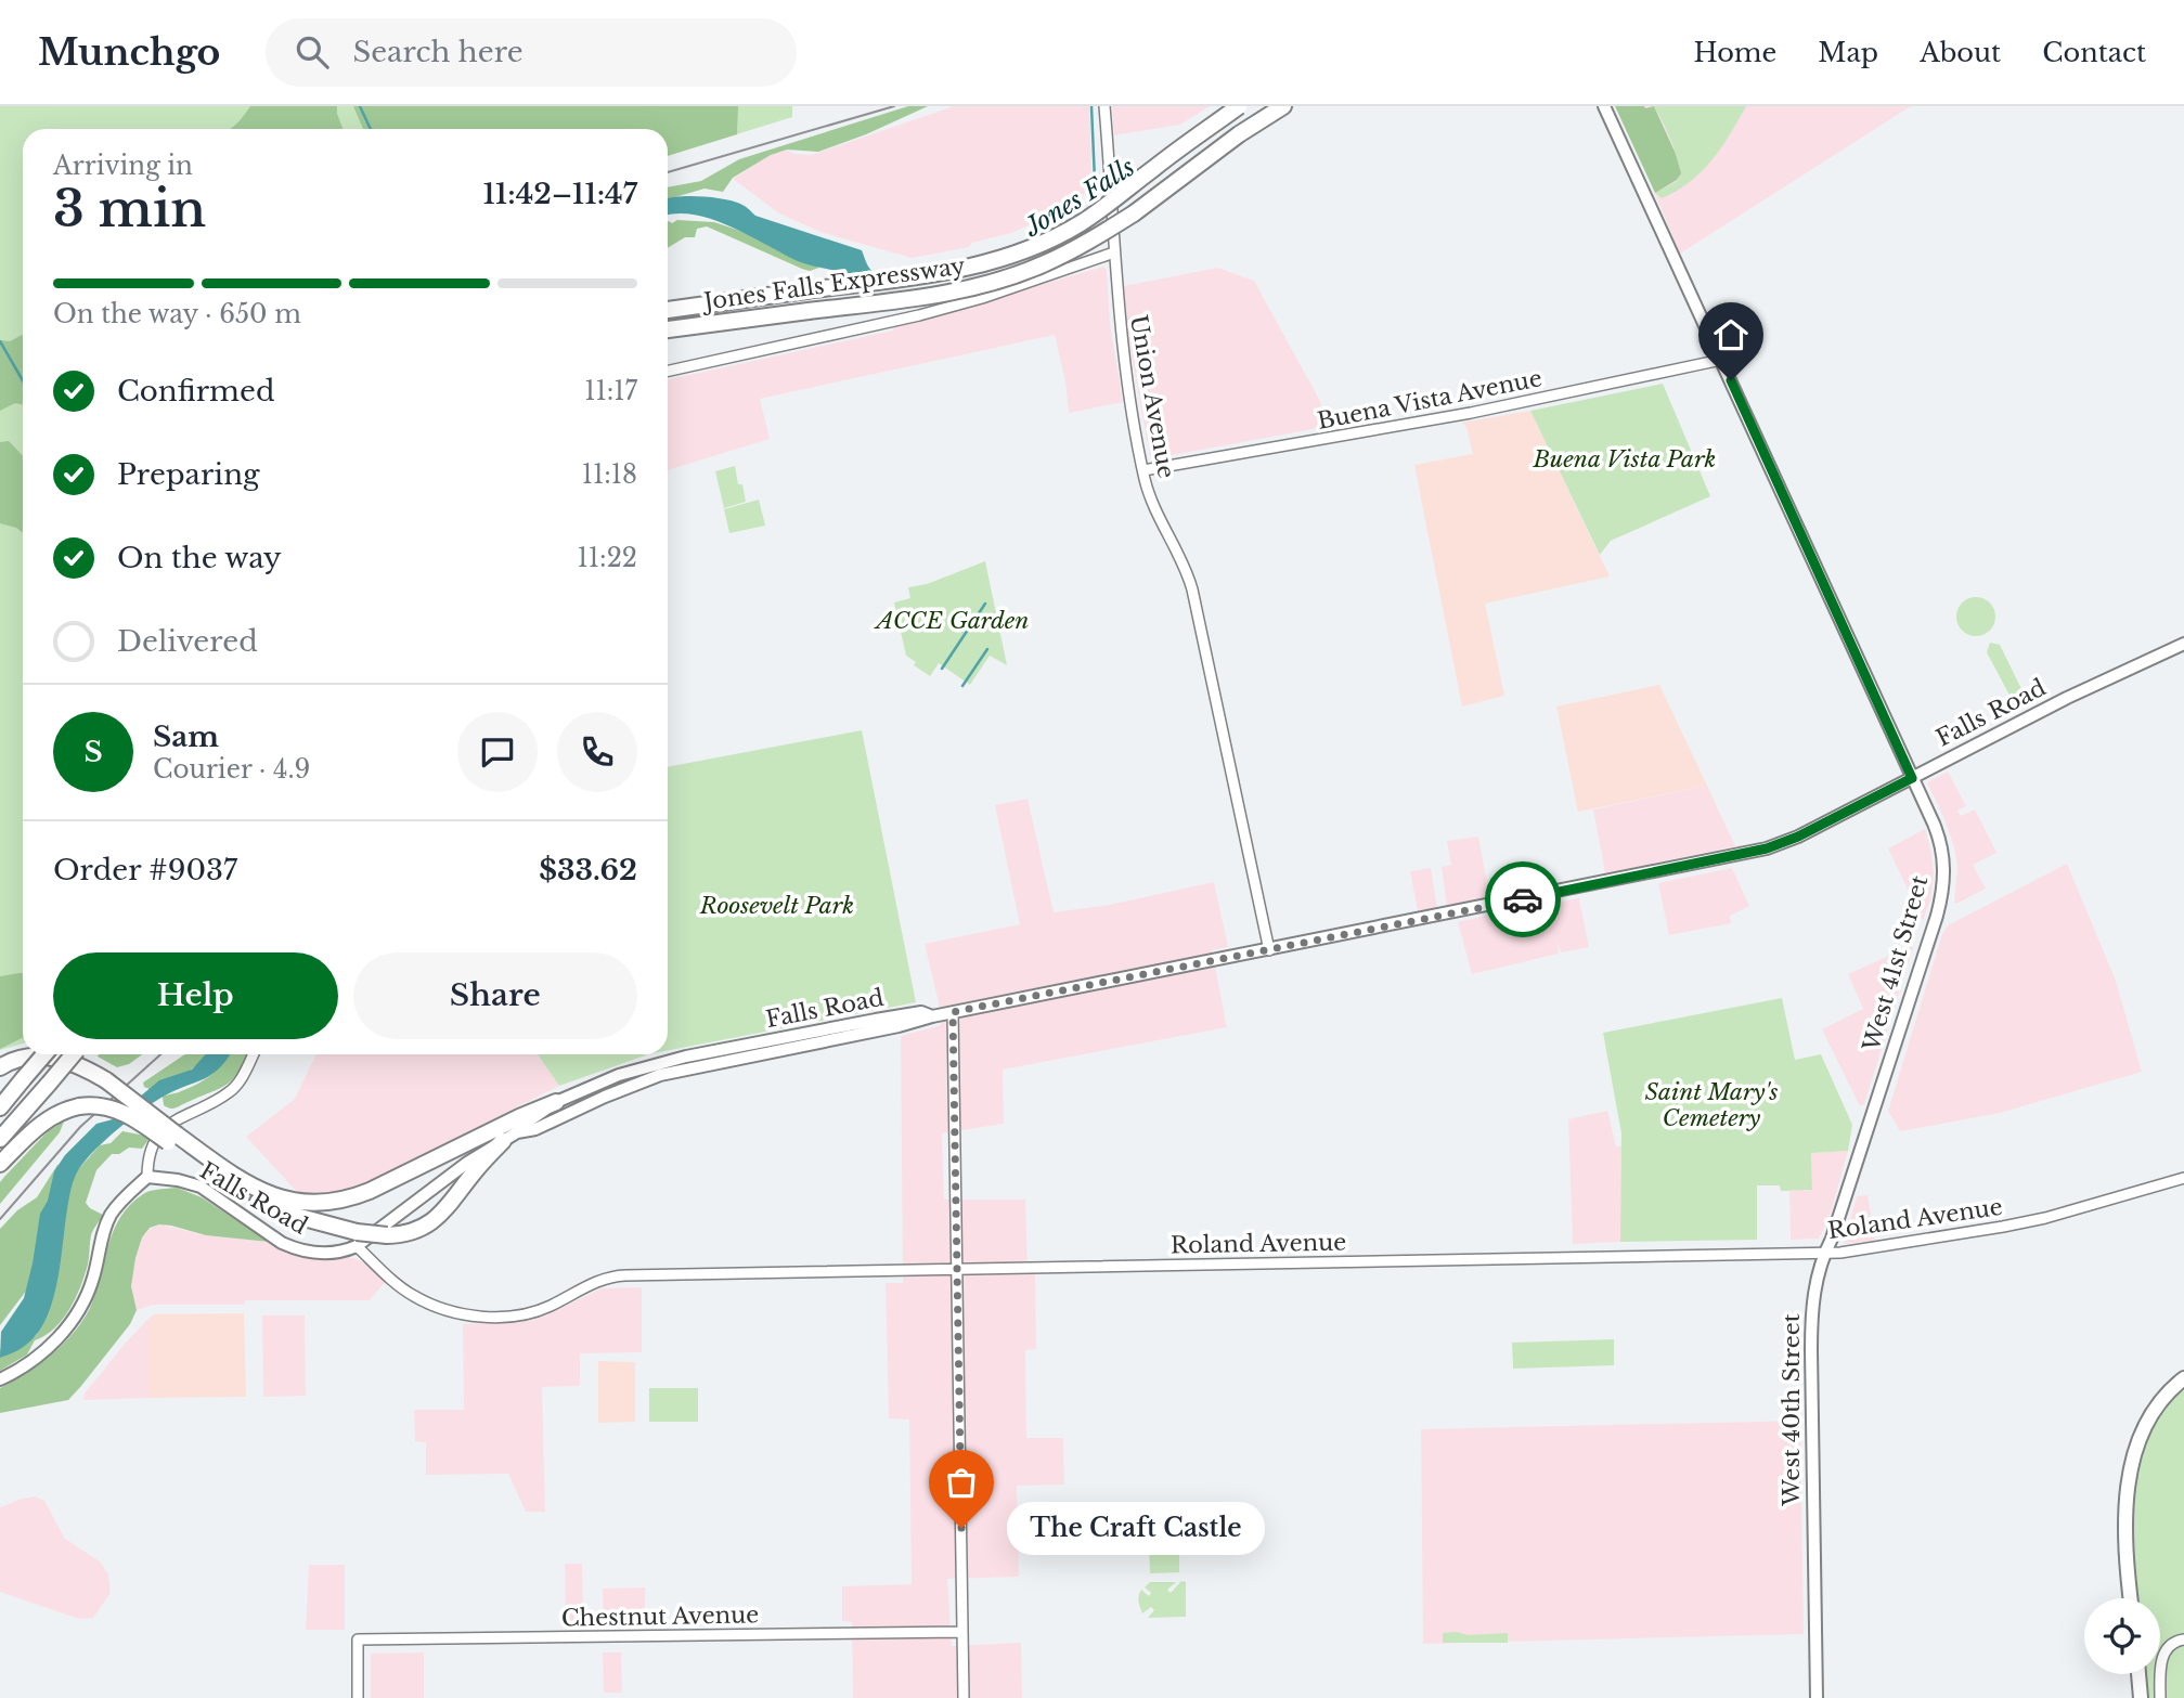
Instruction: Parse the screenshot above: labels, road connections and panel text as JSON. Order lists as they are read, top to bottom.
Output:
{
  "streets": {
    "highway": ["Jones Falls Expressway"],
    "main road": ["Falls Road", "West 41st Street", "West 40th Street"],
    "street": [
      "Union Avenue",
      "Buena Vista Avenue",
      "Roland Avenue",
      "Chestnut Avenue"
    ]
  },
  "crossings": [
    ["Union Avenue", "Buena Vista Avenue"],
    ["Union Avenue", "Falls Road"],
    ["Buena Vista Avenue", "West 41st Street"],
    ["Falls Road", "West 41st Street"],
    ["Falls Road", "Roland Avenue"],
    ["West 41st Street", "West 40th Street"],
    ["Roland Avenue", "West 40th Street"]
  ],
  "water": ["Jones Falls"],
  "parks": [
    "Buena Vista Park",
    "ACCE Garden",
    "Roosevelt Park",
    "Saint Mary's Cemetery"
  ],
  "places": ["The Craft Castle"],
  "page": {
    "header": "Munchgo",
    "search": "Search here",
    "nav": [
      "Home",
      "Map",
      "About",
      "Contact"
    ],
    "heading": ["3 min", "Arriving in", "11:42–11:47"],
    "panel": [
      "Sam",
      "Courier · 4.9",
      "Order #9037",
      "$33.62"
    ],
    "bar": "On the way · 650 m",
    "list": [
      ["Confirmed", "11:17"],
      ["Preparing", "11:18"],
      ["On the way", "11:22"],
      "Delivered"
    ],
    "round": "S",
    "buttons": ["Help", "Share"],
    "bubble": "The Craft Castle"
  }
}
